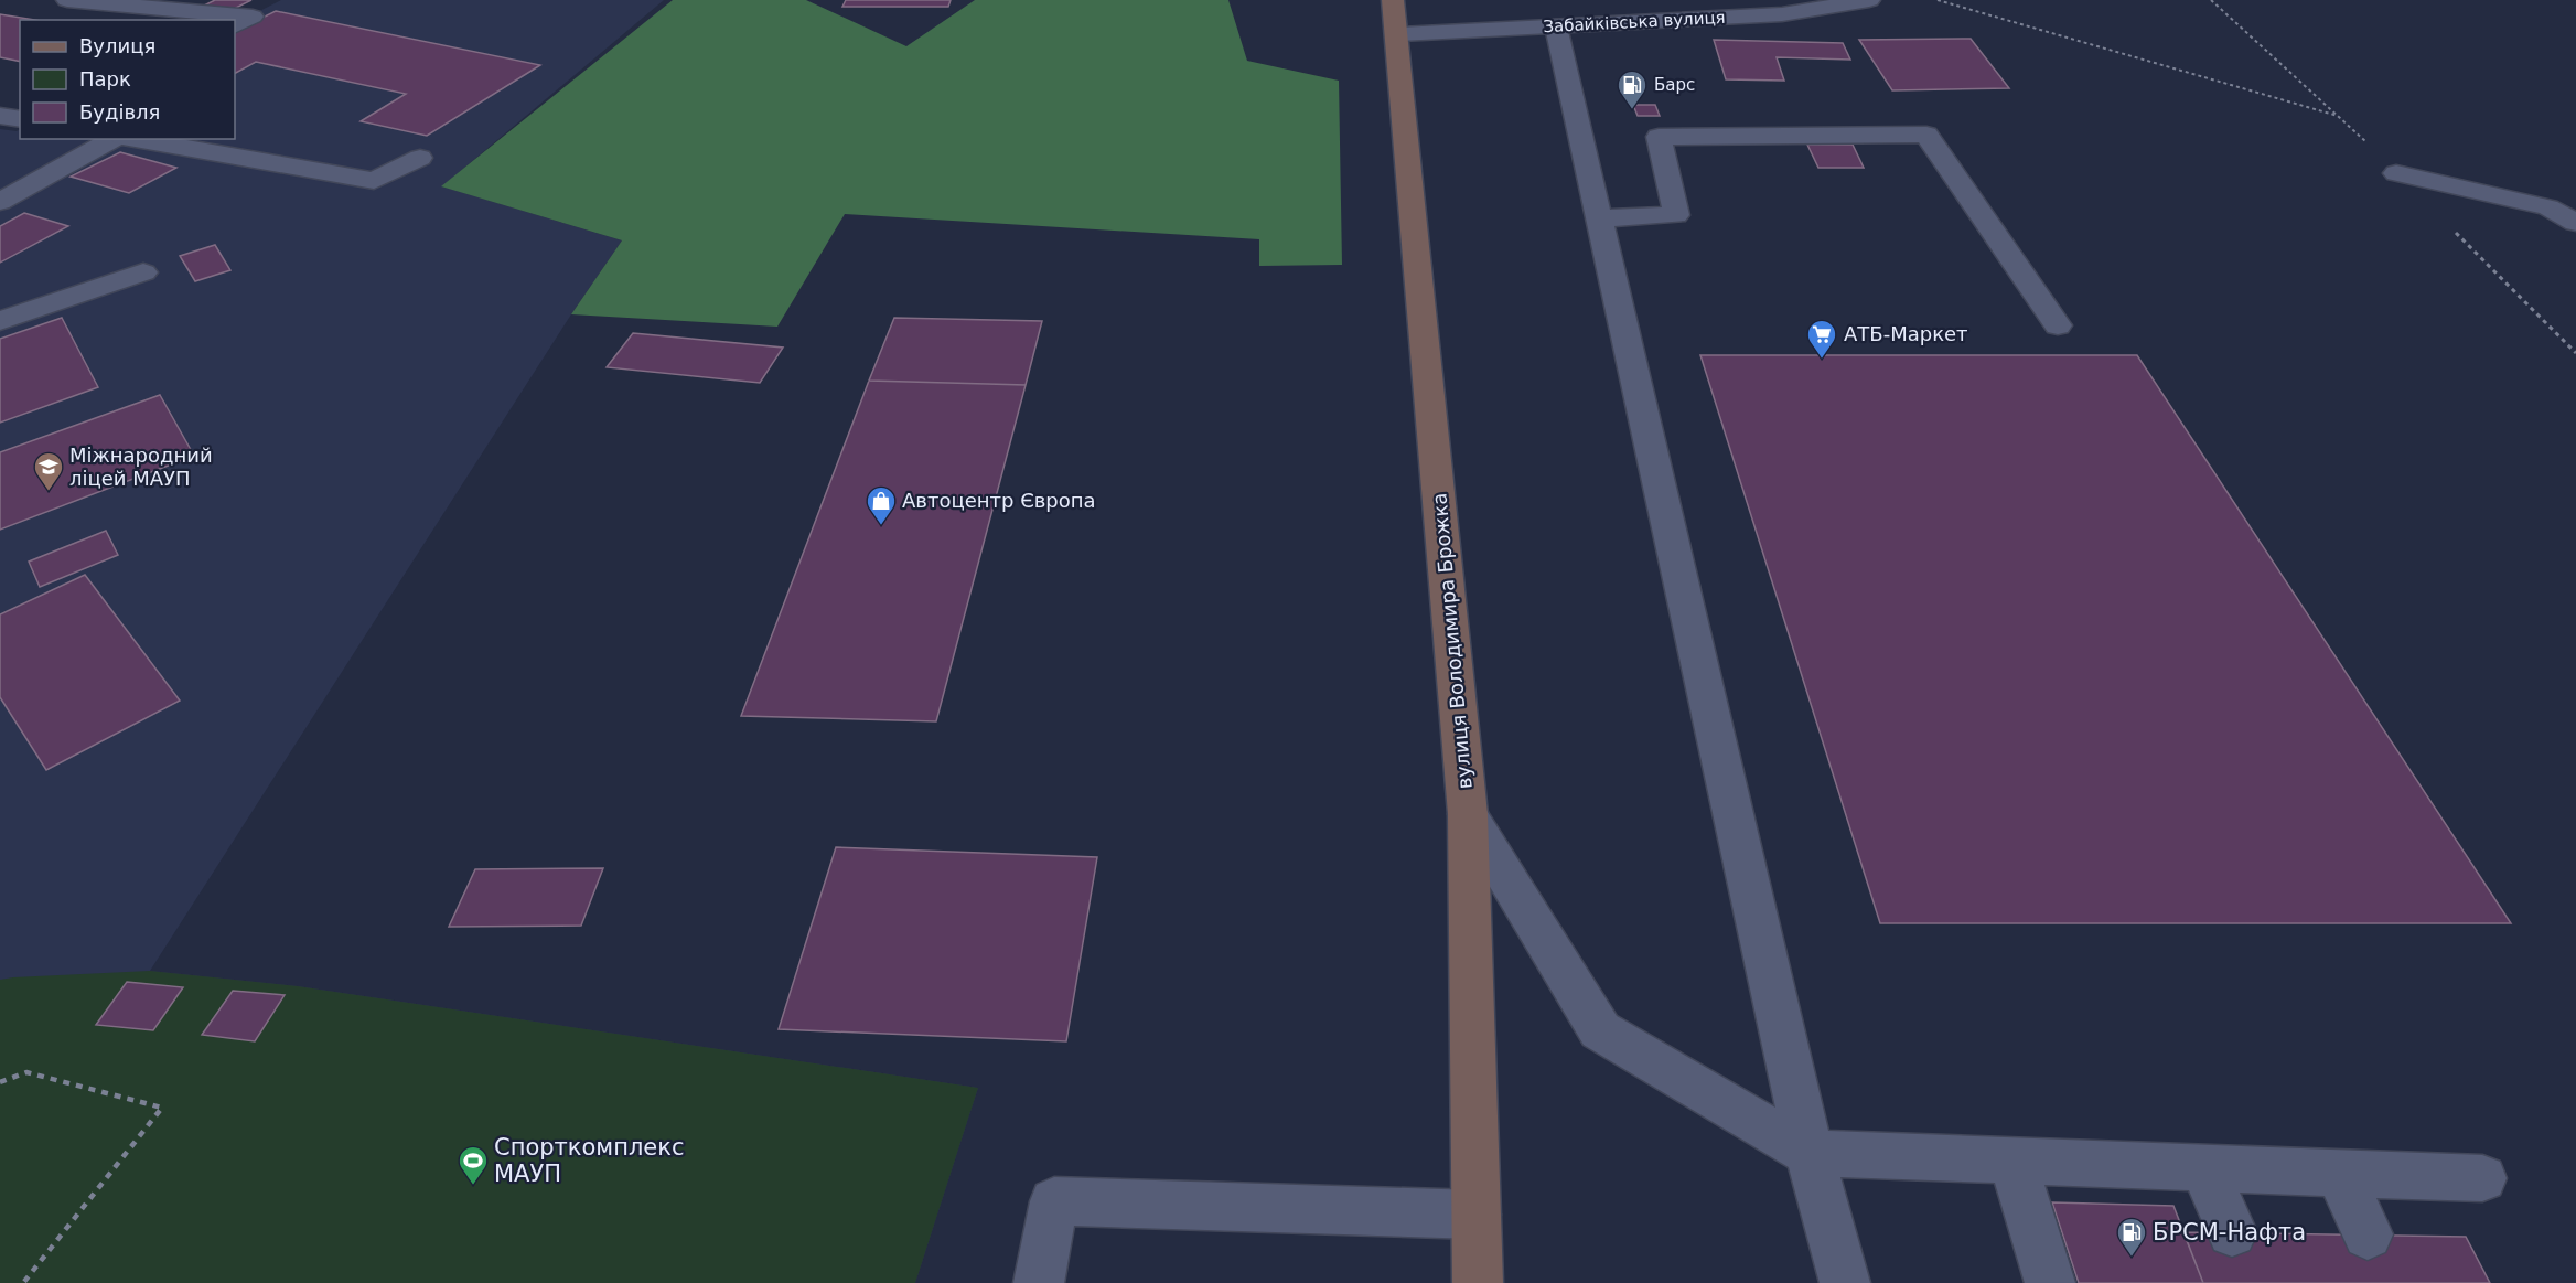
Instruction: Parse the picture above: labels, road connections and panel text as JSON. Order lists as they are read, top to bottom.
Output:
{
  "streets": {
    "main road": ["вулиця Володимира Брожка"],
    "street": ["Забайківська вулиця"]
  },
  "crossings": [
    ["Забайківська вулиця", "вулиця Володимира Брожка"]
  ],
  "places": {
    "fuel station": ["Барс", "БРСМ-Нафта"],
    "supermarket": ["АТБ-Маркет"],
    "school or university": ["Міжнародний ліцей МАУП"],
    "shop": ["Автоцентр Європа"],
    "sports": ["Спорткомплекс МАУП"]
  },
  "legend": ["Вулиця", "Парк", "Будівля"]
}
